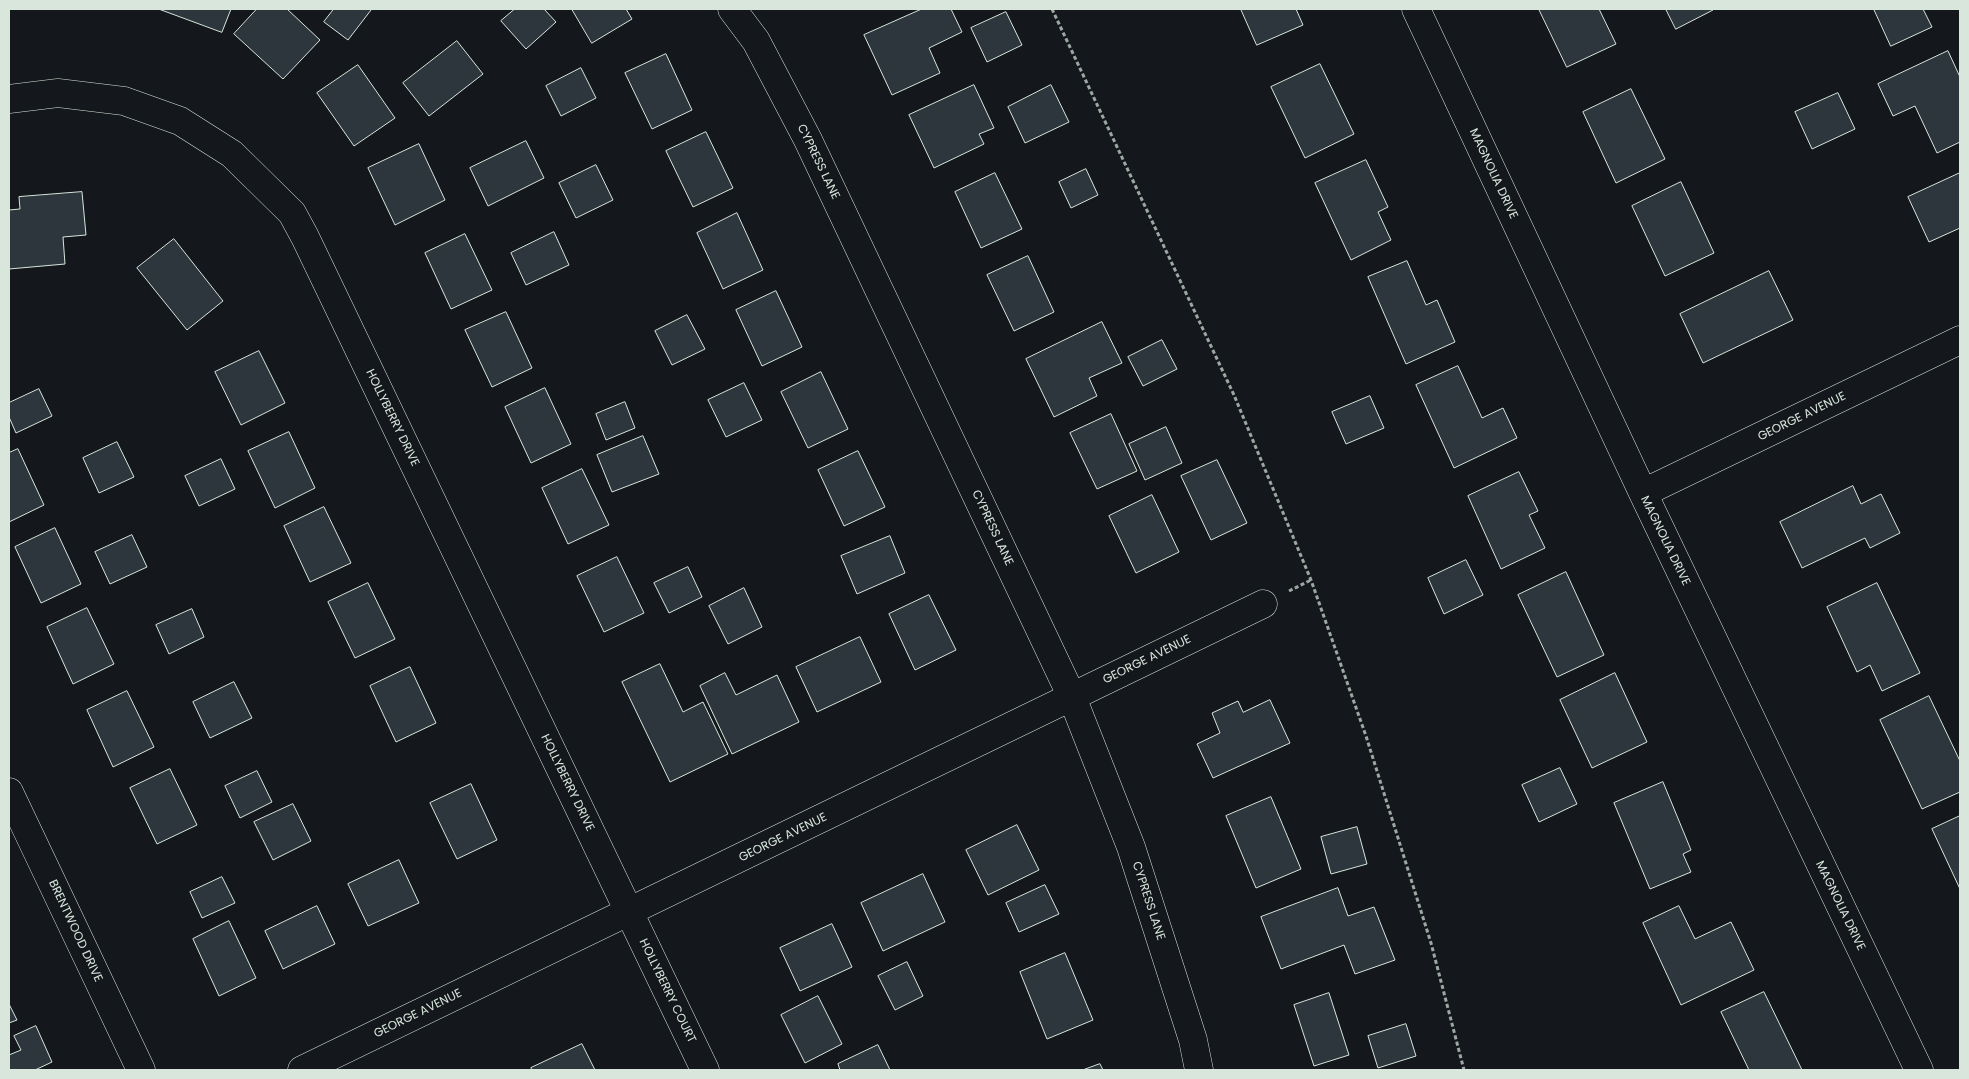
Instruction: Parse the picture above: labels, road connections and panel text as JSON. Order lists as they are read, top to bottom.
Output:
{
  "streets": {
    "street": [
      "CYPRESS LANE",
      "MAGNOLIA DRIVE",
      "GEORGE AVENUE",
      "HOLLYBERRY DRIVE",
      "BRENTWOOD DRIVE",
      "HOLLYBERRY COURT"
    ]
  },
  "crossings": [
    ["CYPRESS LANE", "GEORGE AVENUE"],
    ["MAGNOLIA DRIVE", "GEORGE AVENUE"],
    ["GEORGE AVENUE", "HOLLYBERRY DRIVE"],
    ["GEORGE AVENUE", "HOLLYBERRY COURT"],
    ["HOLLYBERRY DRIVE", "HOLLYBERRY COURT"]
  ]
}
